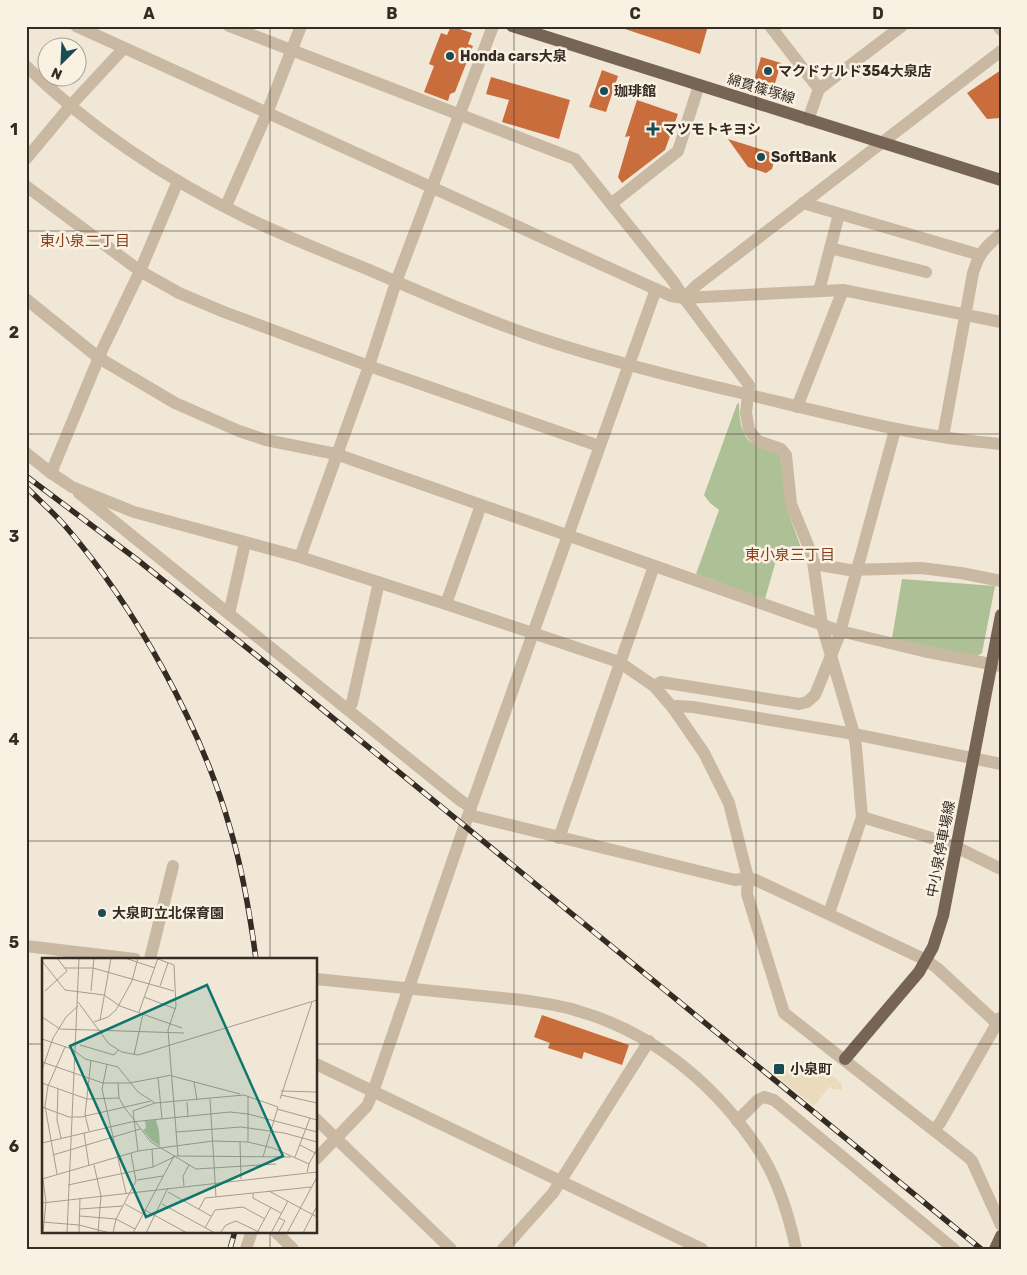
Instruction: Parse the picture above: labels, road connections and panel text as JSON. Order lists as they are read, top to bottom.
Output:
{
  "streets": {
    "main road": ["綿貫篠塚線", "中小泉停車場線"]
  },
  "districts": ["東小泉二丁目", "東小泉三丁目"],
  "places": {
    "other": [
      "Honda cars大泉",
      "マクドナルド354大泉店",
      "珈琲館",
      "SoftBank",
      "大泉町立北保育園"
    ],
    "health": ["マツモトキヨシ"],
    "transit": ["小泉町"]
  },
  "north": "bottom left",
  "grid": {
    "columns": [
      "A",
      "B",
      "C",
      "D"
    ],
    "rows": [
      "1",
      "2",
      "3",
      "4",
      "5",
      "6"
    ]
  }
}
